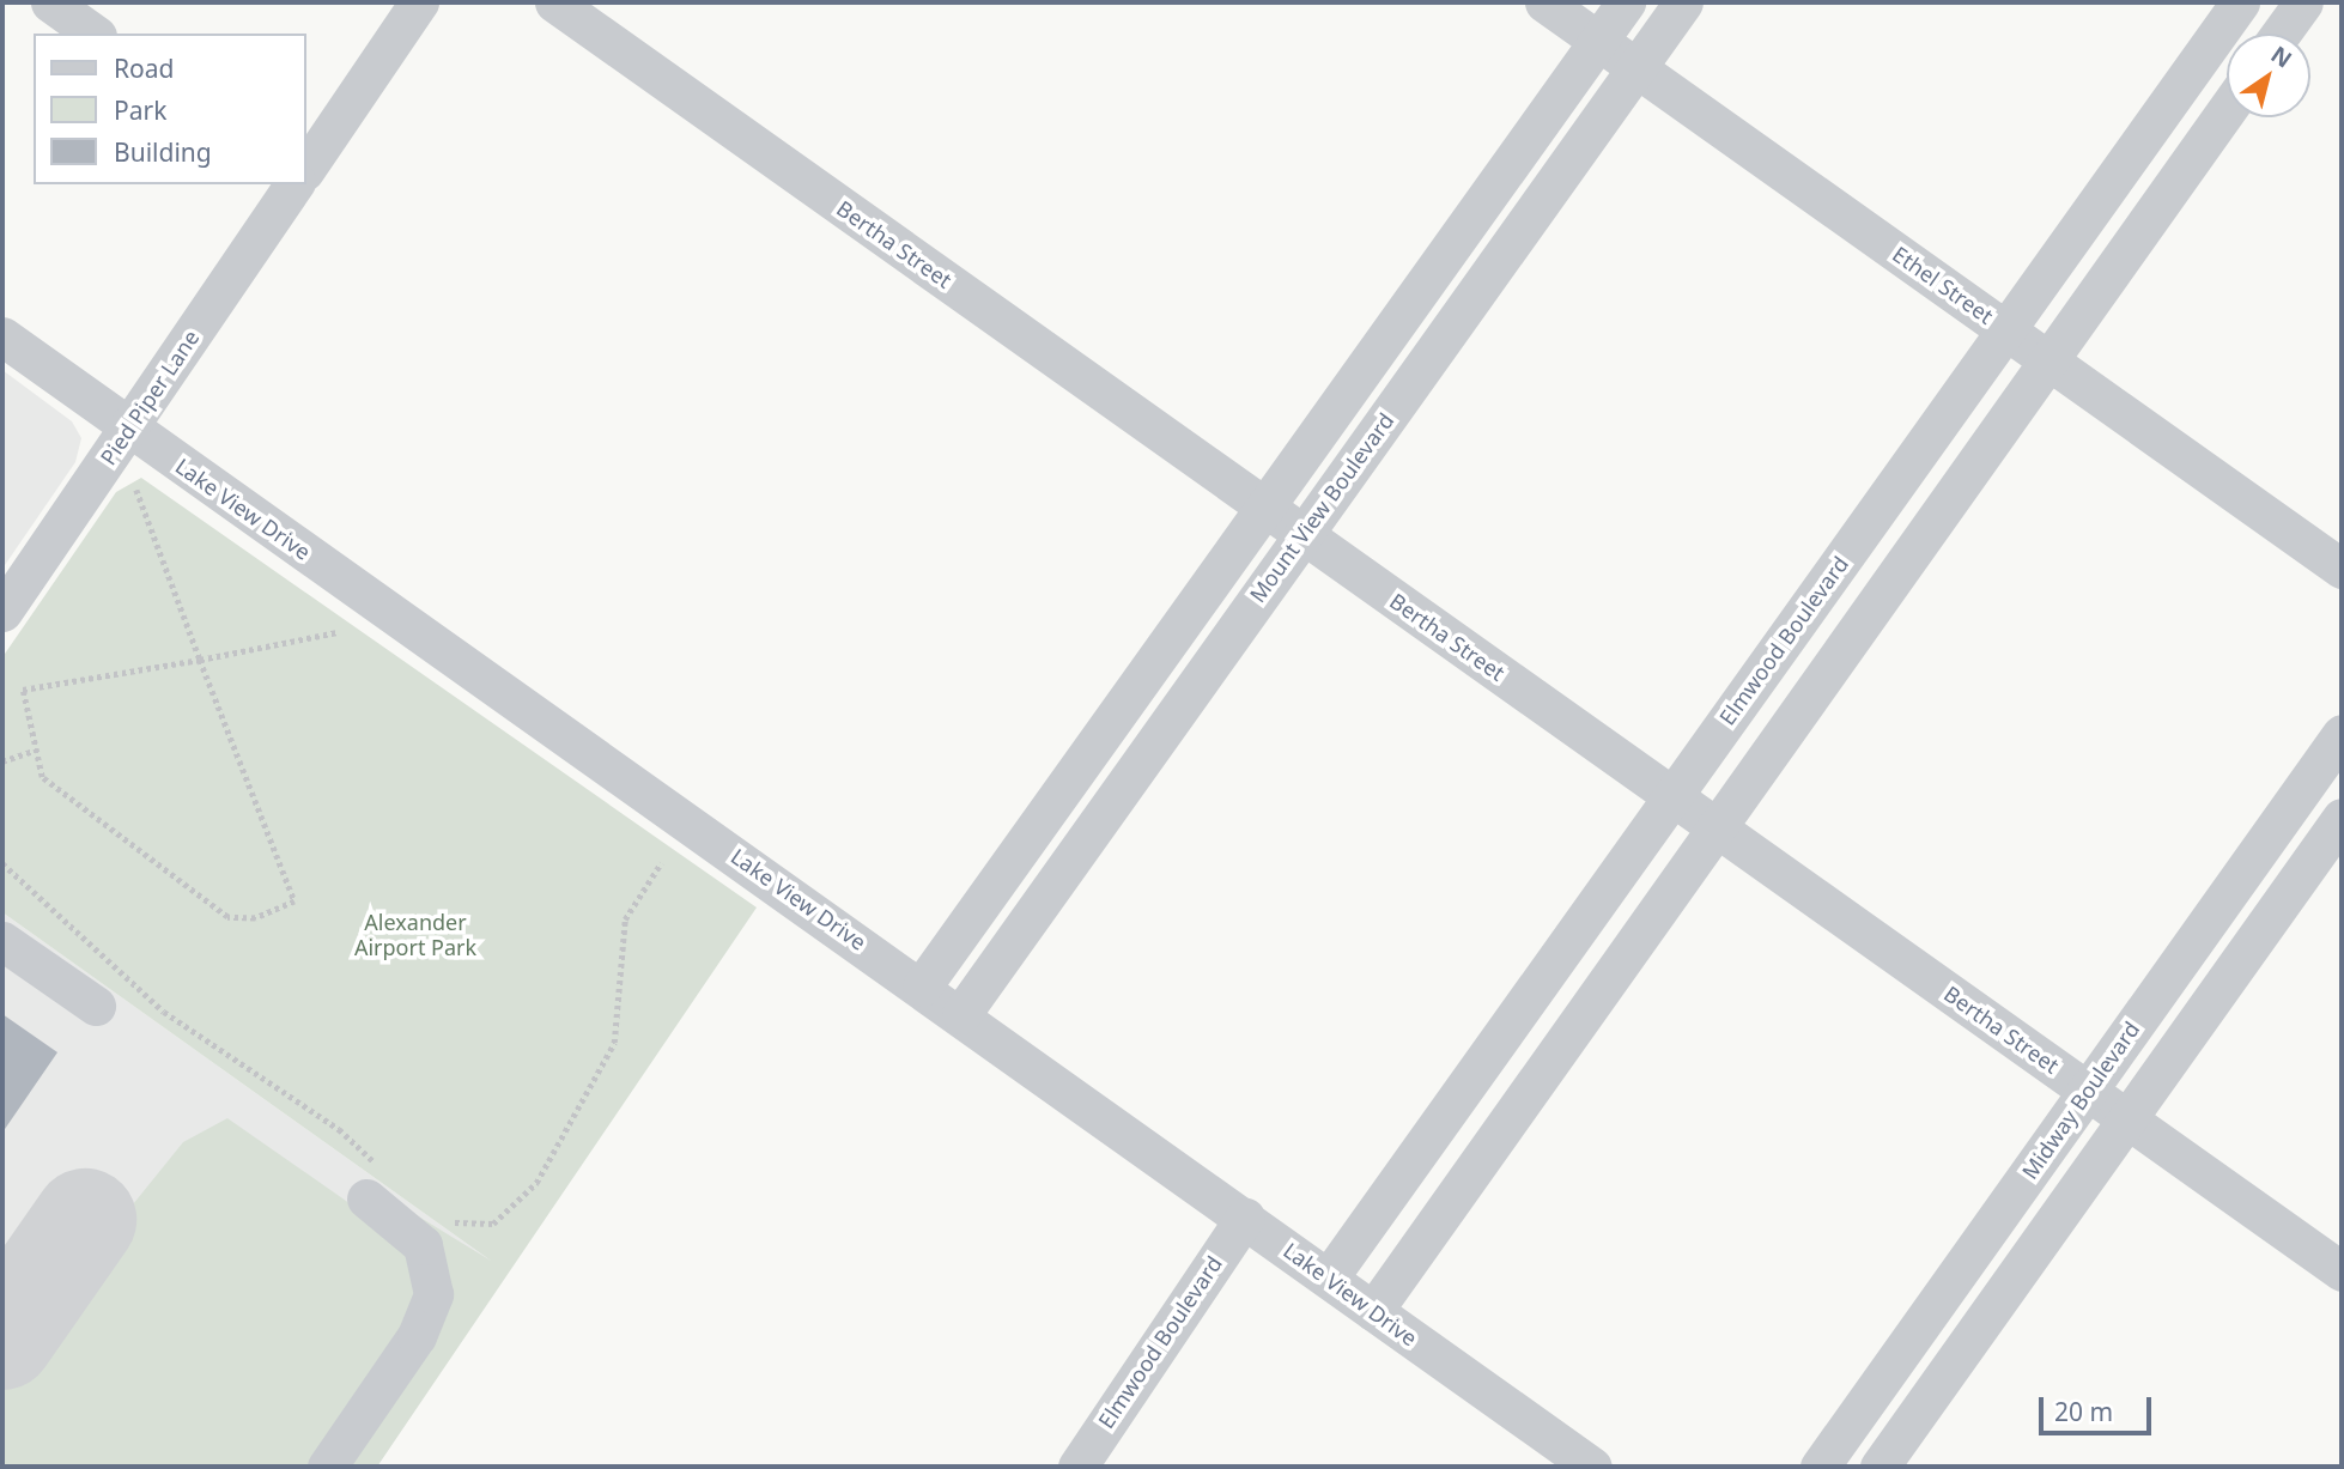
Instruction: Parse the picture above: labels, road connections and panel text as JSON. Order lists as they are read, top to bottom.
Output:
{
  "streets": {
    "street": [
      "Bertha Street",
      "Ethel Street",
      "Pied Piper Lane",
      "Mount View Boulevard",
      "Lake View Drive",
      "Elmwood Boulevard",
      "Midway Boulevard"
    ]
  },
  "crossings": [
    ["Bertha Street", "Mount View Boulevard"],
    ["Bertha Street", "Elmwood Boulevard"],
    ["Bertha Street", "Midway Boulevard"],
    ["Ethel Street", "Mount View Boulevard"],
    ["Ethel Street", "Elmwood Boulevard"],
    ["Pied Piper Lane", "Lake View Drive"],
    ["Mount View Boulevard", "Lake View Drive"],
    ["Lake View Drive", "Elmwood Boulevard"]
  ],
  "parks": ["Alexander Airport Park"],
  "legend": ["Road", "Park", "Building"],
  "scale_bar": "20 m",
  "north": "top right"
}
